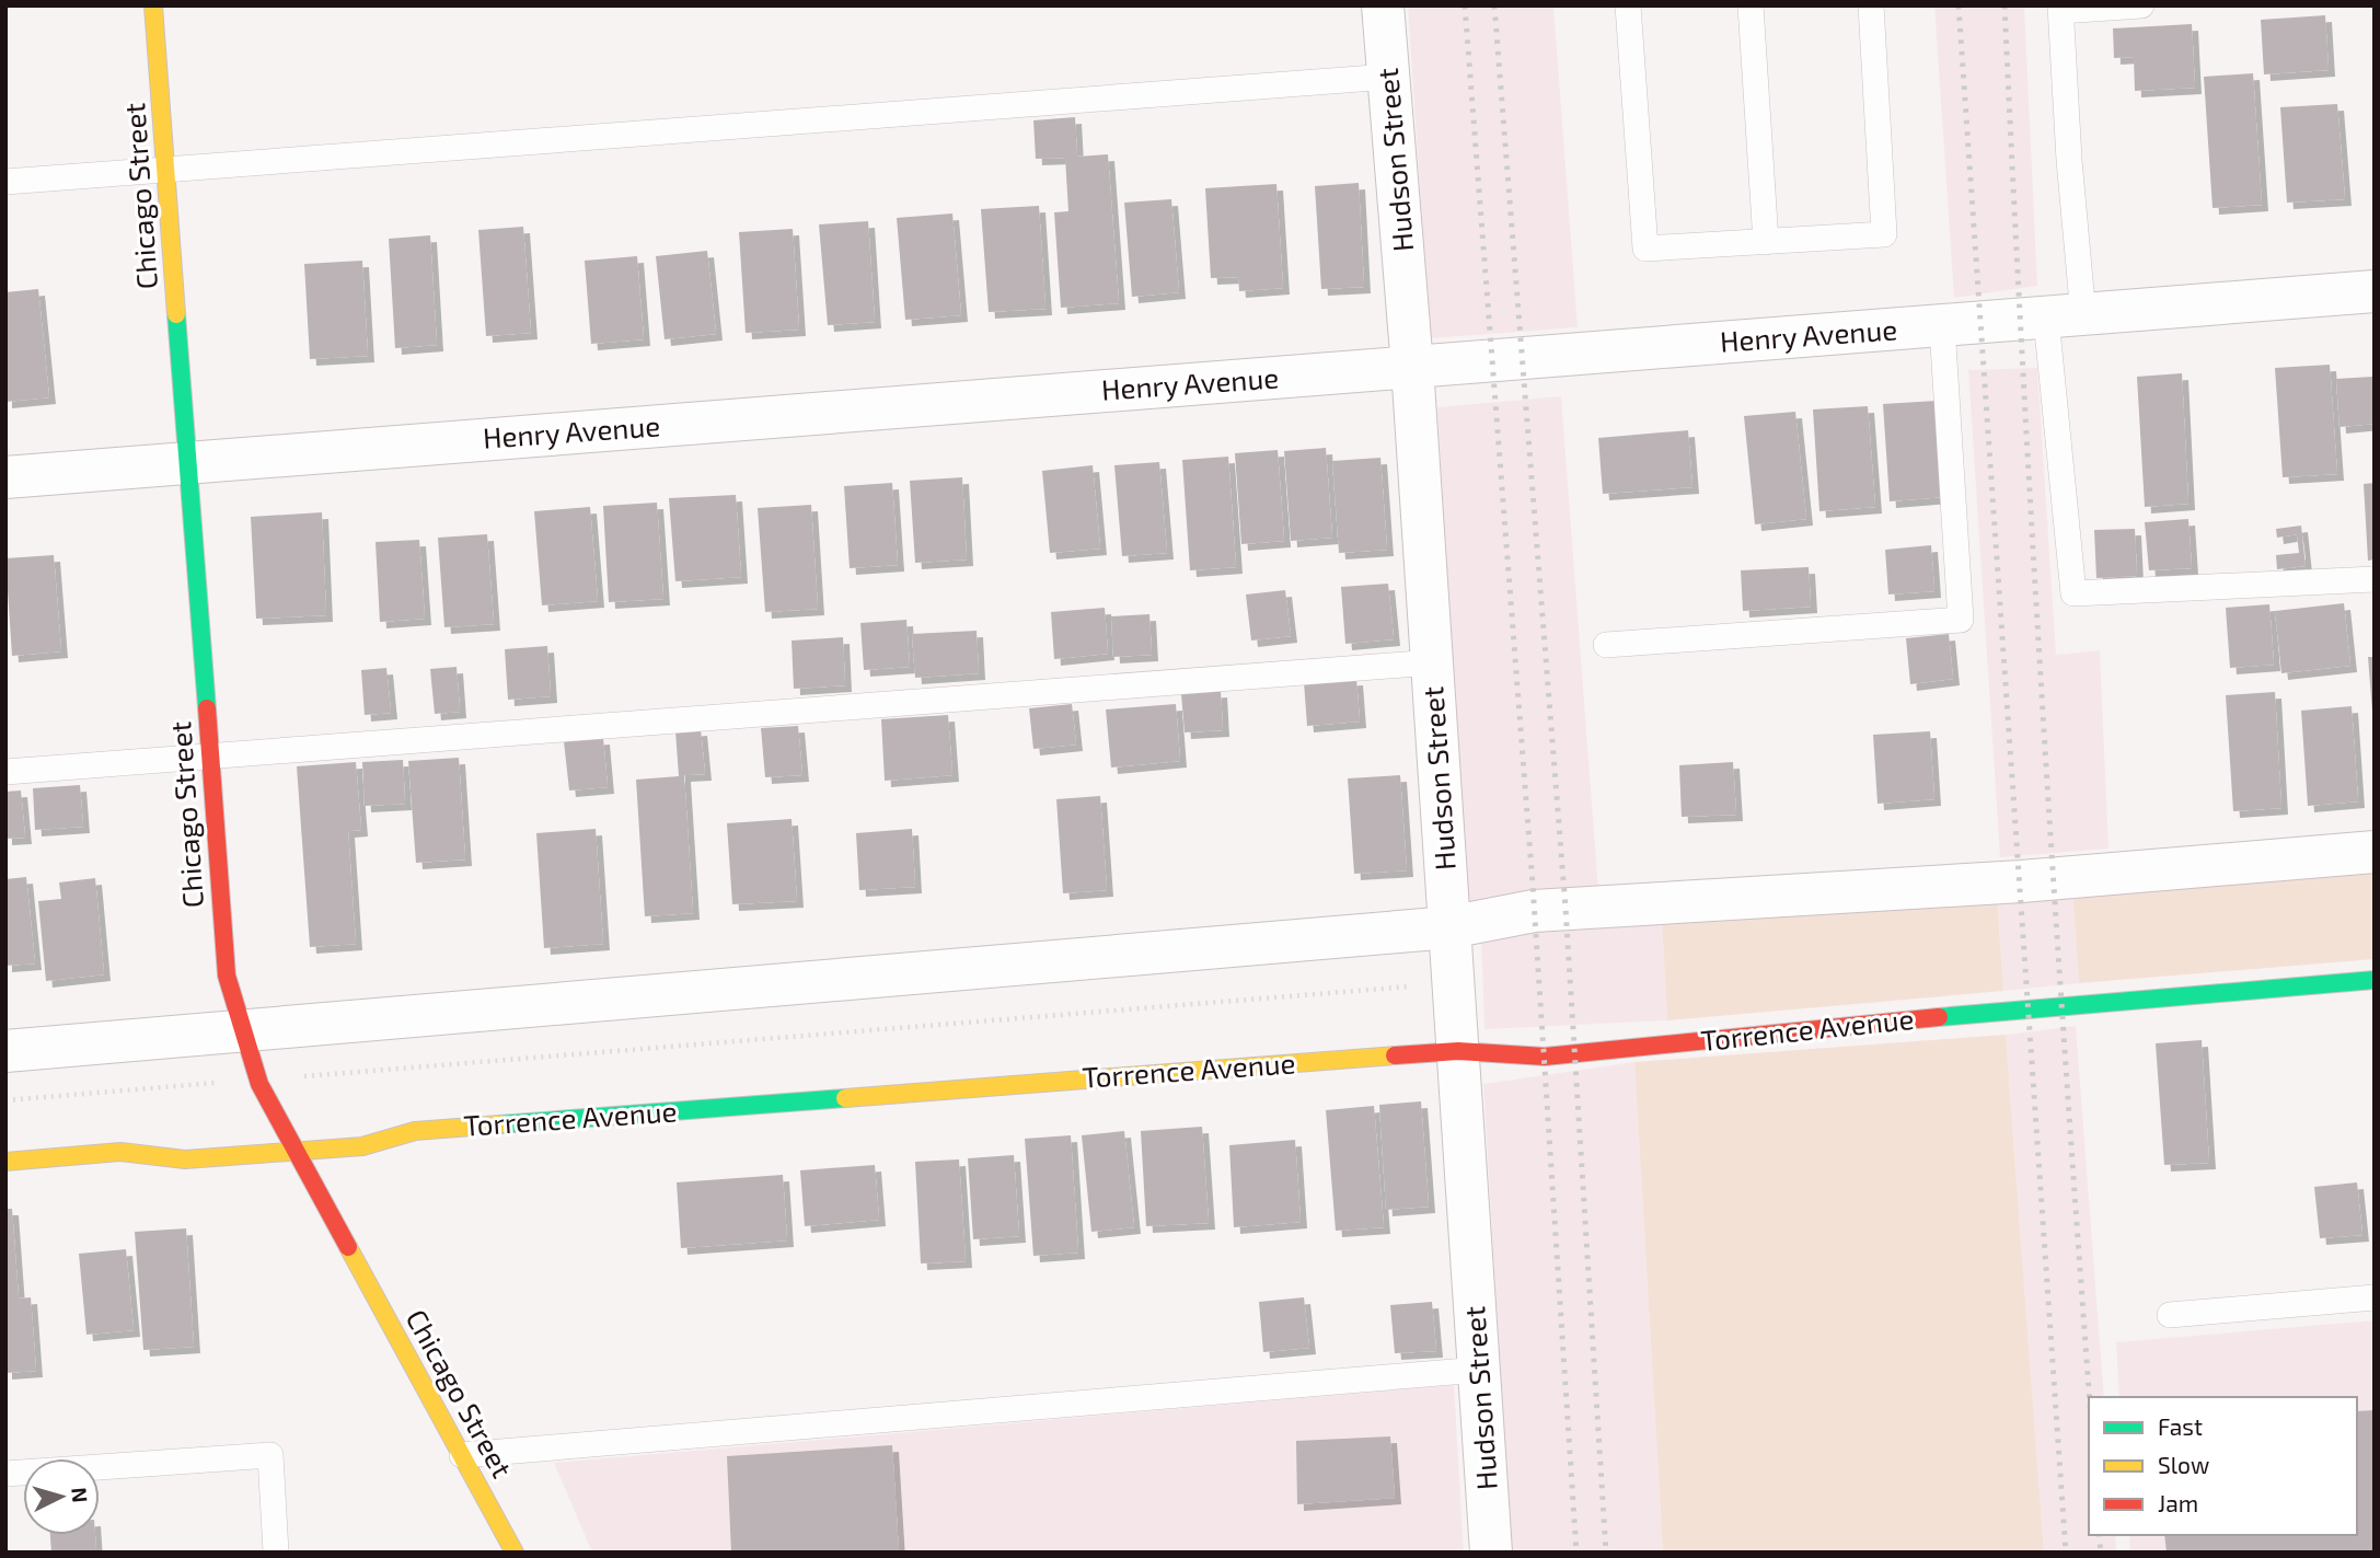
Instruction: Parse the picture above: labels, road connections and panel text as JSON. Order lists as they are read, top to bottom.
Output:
{
  "streets": {
    "street": [
      "Hudson Street",
      "Chicago Street",
      "Henry Avenue",
      "Torrence Avenue"
    ]
  },
  "crossings": [
    ["Hudson Street", "Henry Avenue"],
    ["Hudson Street", "Torrence Avenue"],
    ["Chicago Street", "Henry Avenue"],
    ["Chicago Street", "Torrence Avenue"]
  ],
  "legend": ["Fast", "Slow", "Jam"],
  "north": "right"
}
